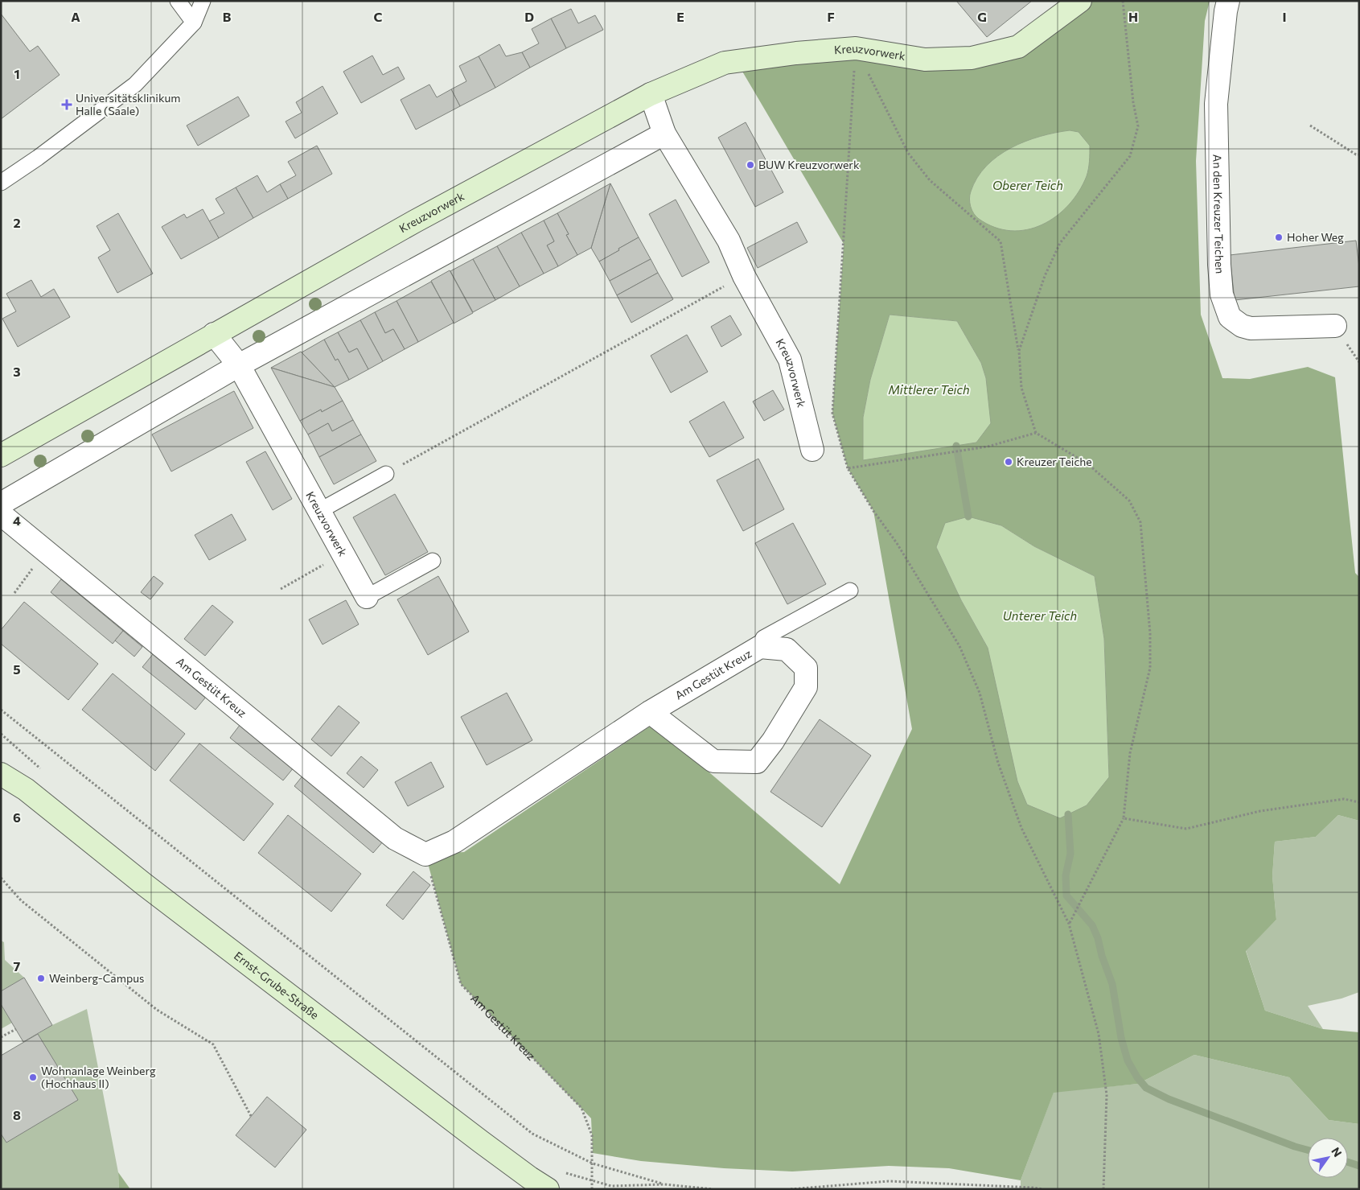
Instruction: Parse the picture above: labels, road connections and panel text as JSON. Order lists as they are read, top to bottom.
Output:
{
  "streets": {
    "street": [
      "Kreuzvorwerk",
      "An den Kreuzer Teichen",
      "Am Gestüt Kreuz",
      "Ernst-Grube-Straße"
    ]
  },
  "water": ["Oberer Teich", "Mittlerer Teich", "Unterer Teich"],
  "places": {
    "health": ["Universitätsklinikum Halle (Saale)"],
    "other": [
      "BUW Kreuzvorwerk",
      "Hoher Weg",
      "Kreuzer Teiche",
      "Weinberg-Campus",
      "Wohnanlage Weinberg (Hochhaus II)"
    ]
  },
  "north": "top right",
  "grid": {
    "columns": [
      "A",
      "B",
      "C",
      "D",
      "E",
      "F",
      "G",
      "H",
      "I"
    ],
    "rows": [
      "1",
      "2",
      "3",
      "4",
      "5",
      "6",
      "7",
      "8"
    ]
  }
}
